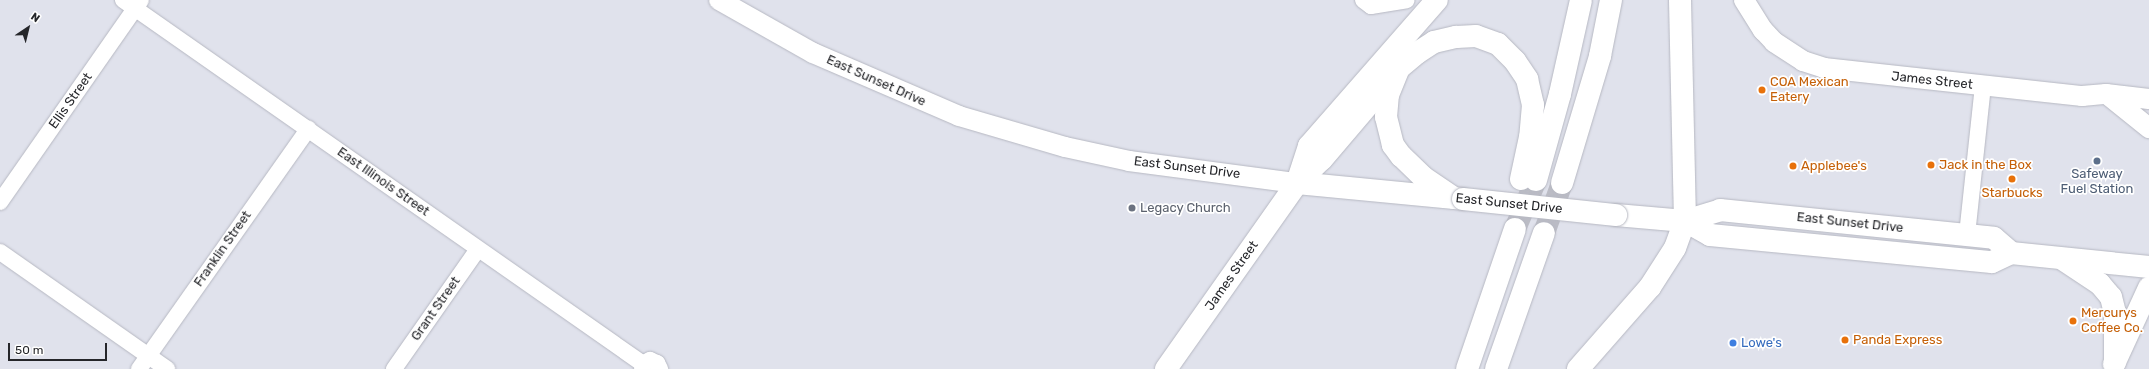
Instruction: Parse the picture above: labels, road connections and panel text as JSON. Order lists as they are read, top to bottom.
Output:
{
  "streets": {
    "main road": ["East Sunset Drive", "James Street"],
    "street": [
      "Ellis Street",
      "East Illinois Street",
      "Franklin Street",
      "Grant Street"
    ]
  },
  "crossings": [
    ["East Sunset Drive", "James Street"],
    ["Ellis Street", "East Illinois Street"],
    ["East Illinois Street", "Franklin Street"],
    ["East Illinois Street", "Grant Street"]
  ],
  "places": [
    "COA Mexican Eatery",
    "Safeway Fuel Station",
    "Jack in the Box",
    "Applebee's",
    "Starbucks",
    "Legacy Church",
    "Mercurys Coffee Co.",
    "Panda Express",
    "Lowe's"
  ],
  "scale_bar": "50 m",
  "north": "top right"
}
